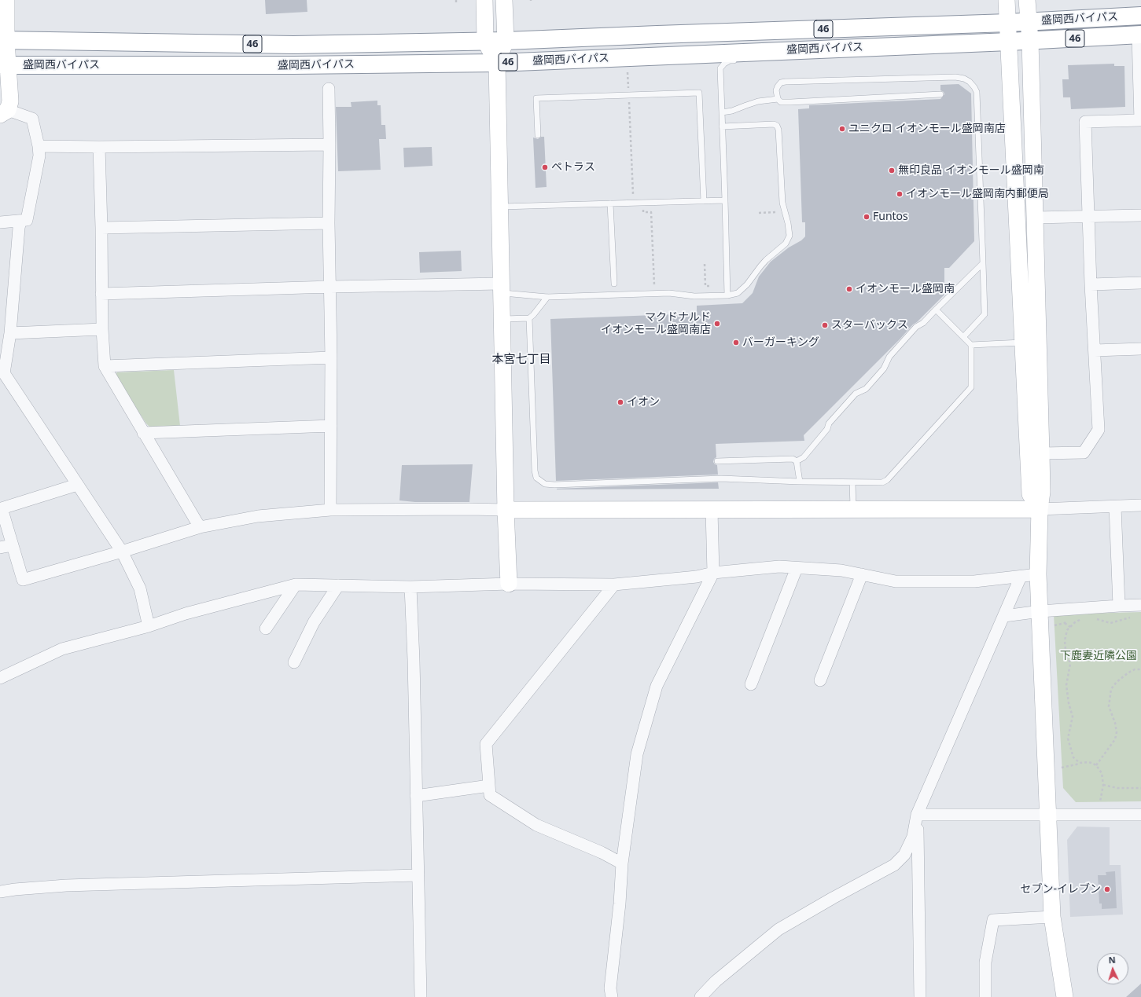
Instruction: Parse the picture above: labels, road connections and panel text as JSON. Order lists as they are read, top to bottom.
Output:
{
  "streets": {
    "highway": ["盛岡西バイパス", "46"]
  },
  "districts": ["本宮七丁目"],
  "parks": ["下鹿妻近隣公園"],
  "places": [
    "ユニクロ イオンモール盛岡南店",
    "ペトラス",
    "無印良品 イオンモール盛岡南",
    "イオンモール盛岡南内郵便局",
    "Funtos",
    "イオンモール盛岡南",
    "マクドナルド イオンモール盛岡南店",
    "スターバックス",
    "バーガーキング",
    "イオン",
    "セブン-イレブン"
  ],
  "north": "top"
}
